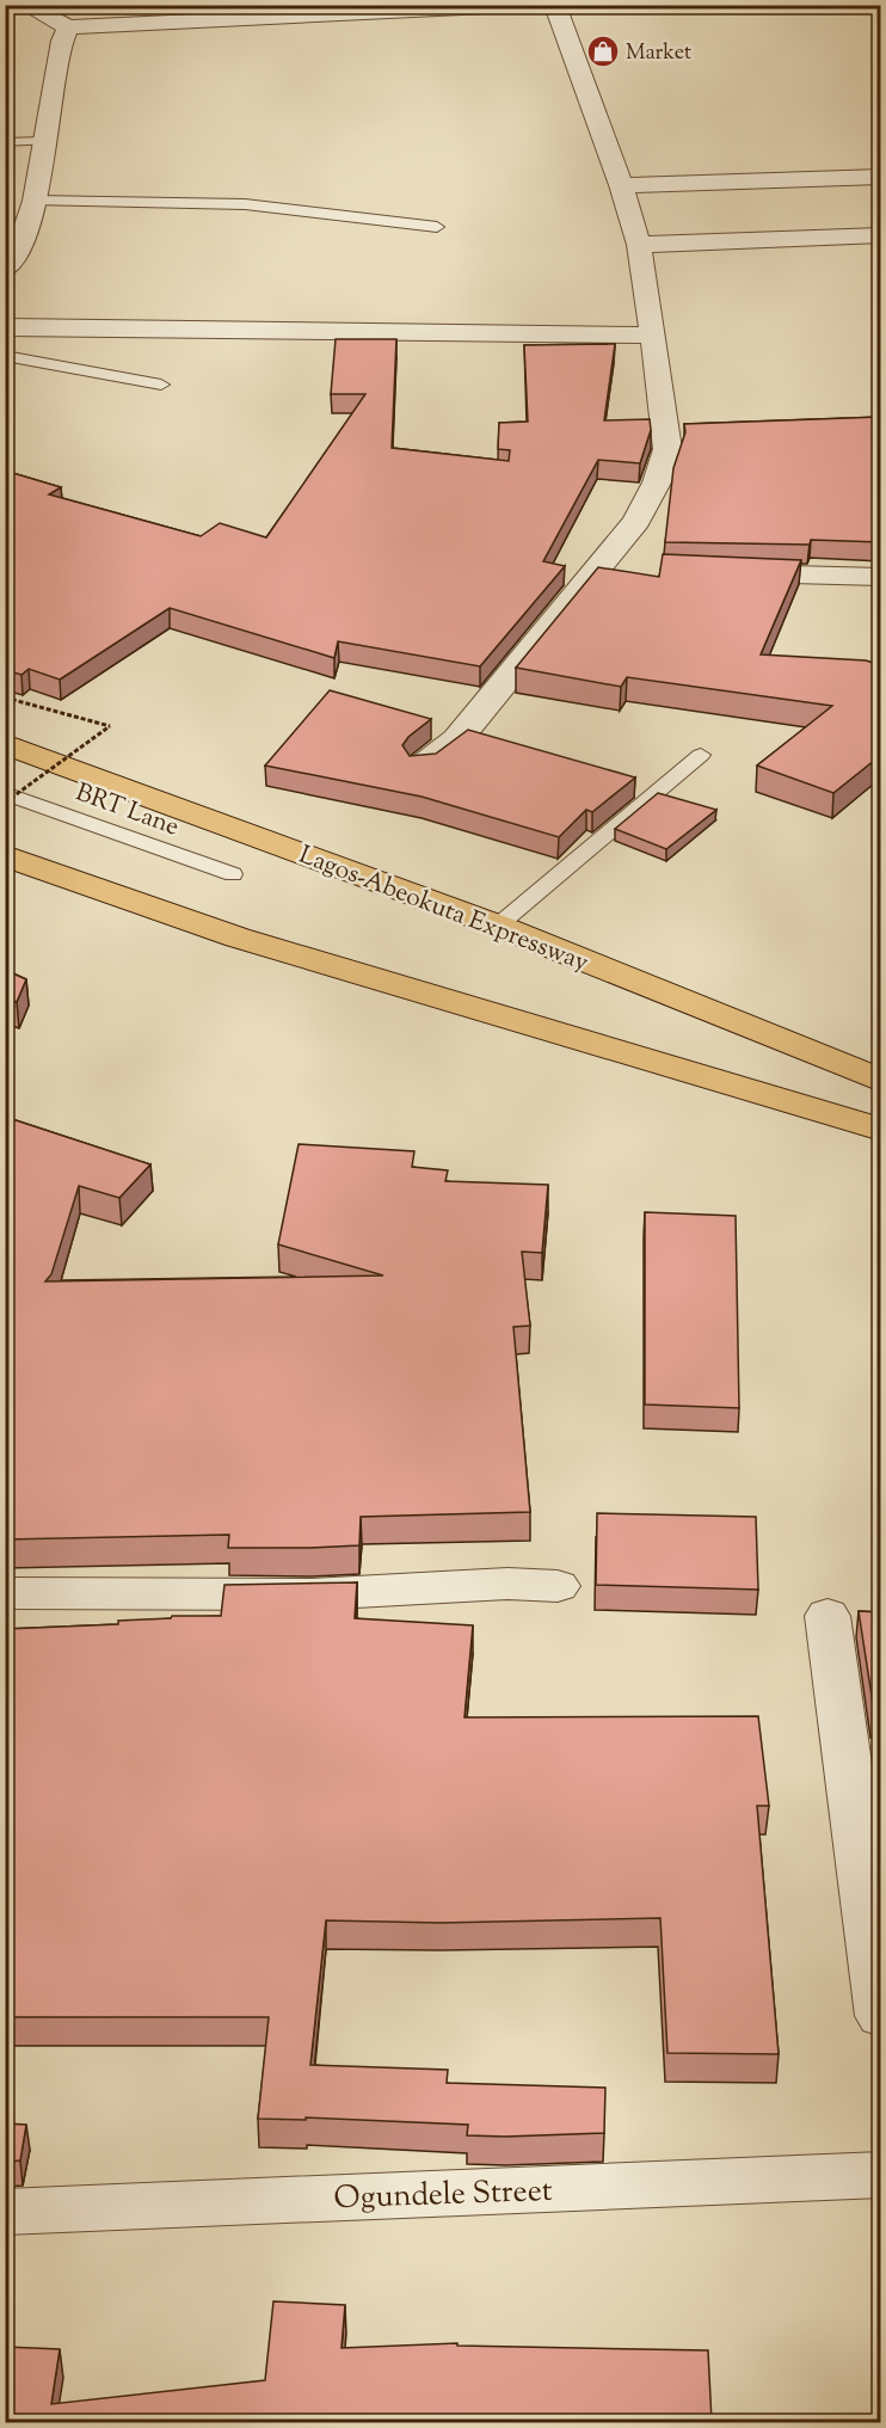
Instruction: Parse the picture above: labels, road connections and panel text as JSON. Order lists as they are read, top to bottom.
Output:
{
  "streets": {
    "highway": ["Lagos-Abeokuta Expressway"],
    "street": ["Ogundele Street"],
    "lane": ["BRT Lane"]
  },
  "places": {
    "shop": ["Market"]
  }
}
